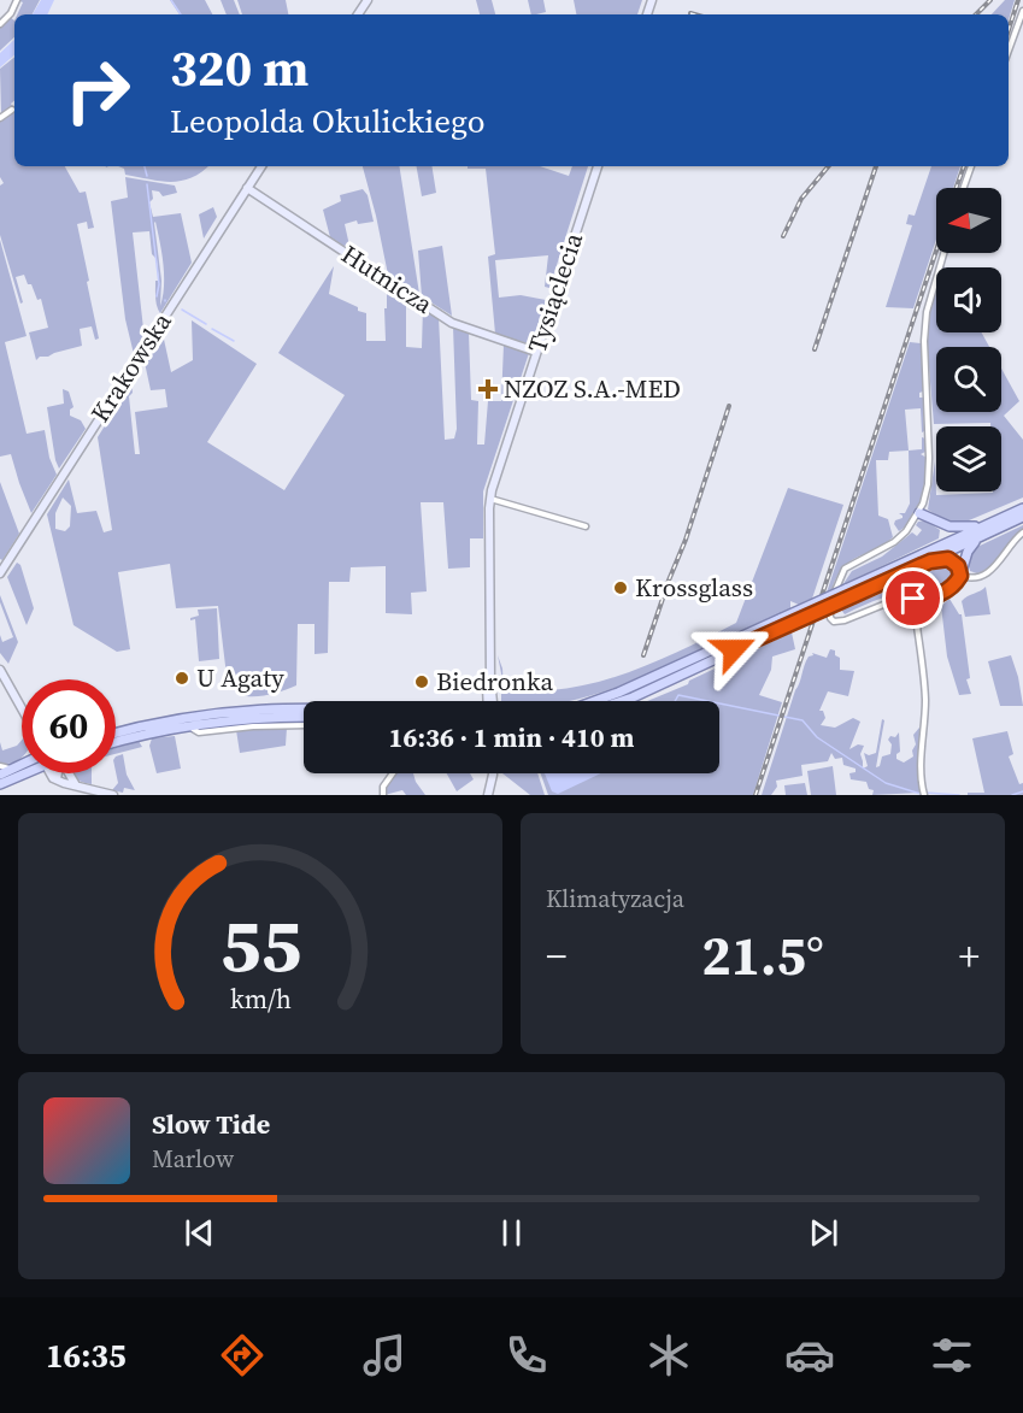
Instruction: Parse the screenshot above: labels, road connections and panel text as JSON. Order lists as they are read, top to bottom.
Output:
{
  "streets": {
    "street": ["Hutnicza", "Tysiąclecia", "Krakowska"]
  },
  "crossings": [
    ["Hutnicza", "Tysiąclecia"],
    ["Hutnicza", "Krakowska"]
  ],
  "places": {
    "health": ["NZOZ S.A.-MED"],
    "other": ["Krossglass", "U Agaty", "Biedronka"]
  },
  "north": "left",
  "page": {
    "turn": ["320 m", "Leopolda Okulickiego"],
    "limit": "60",
    "trip": "16:36 · 1 min · 410 m",
    "tile": "Klimatyzacja",
    "heat": ["−", "21.5°", "+"],
    "song": ["Slow Tide", "Marlow"],
    "tabs": "16:35",
    "gauge": ["55", "km/h"]
  }
}
